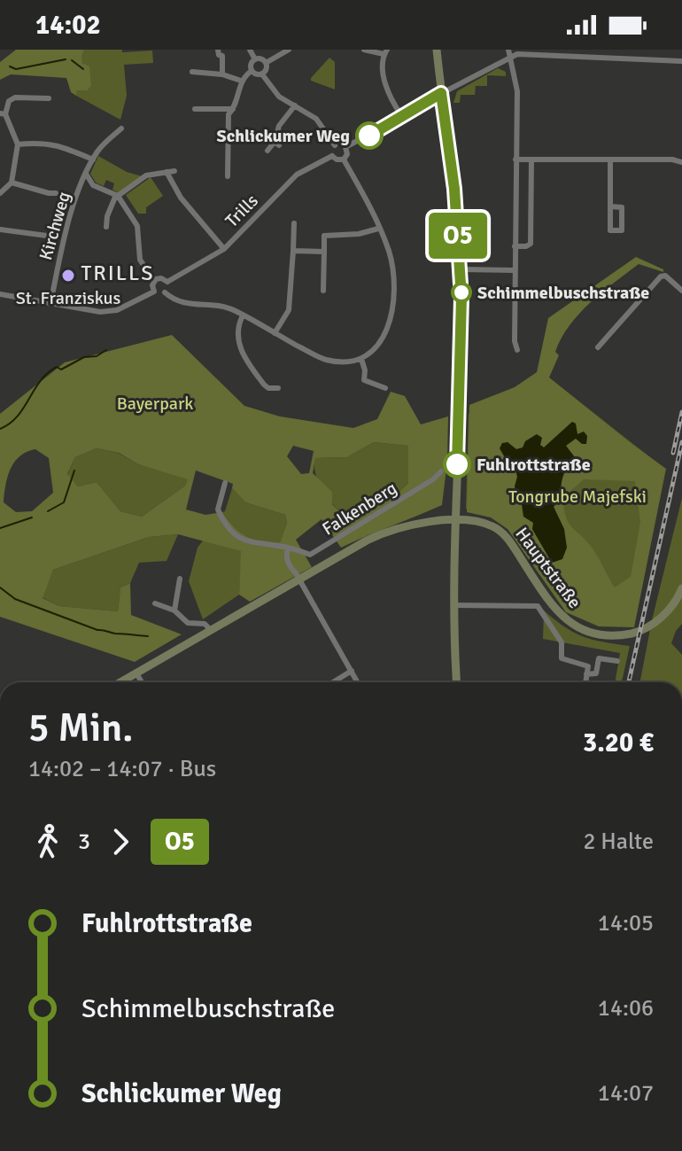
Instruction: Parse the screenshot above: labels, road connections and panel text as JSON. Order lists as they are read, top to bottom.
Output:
{
  "streets": {
    "street": [
      "Trills",
      "Kirchweg",
      "Falkenberg",
      "Hauptstraße"
    ]
  },
  "districts": ["TRILLS"],
  "parks": ["Bayerpark", "Tongrube Majefski"],
  "places": [
    "Schlickumer Weg",
    "St. Franziskus",
    "Schimmelbuschstraße",
    "Fuhlrottstraße"
  ],
  "lines": ["bus line O5"],
  "page": {
    "status": "14:02",
    "on_map": "O5",
    "heading": ["5 Min.", "14:02 – 14:07 · Bus", "3.20 €"],
    "legs": ["3", "O5", "2 Halte"],
    "list": [
      {
        "name": "Fuhlrottstraße",
        "value": "14:05"
      },
      {
        "name": "Schimmelbuschstraße",
        "value": "14:06"
      },
      {
        "name": "Schlickumer Weg",
        "value": "14:07"
      }
    ]
  }
}
